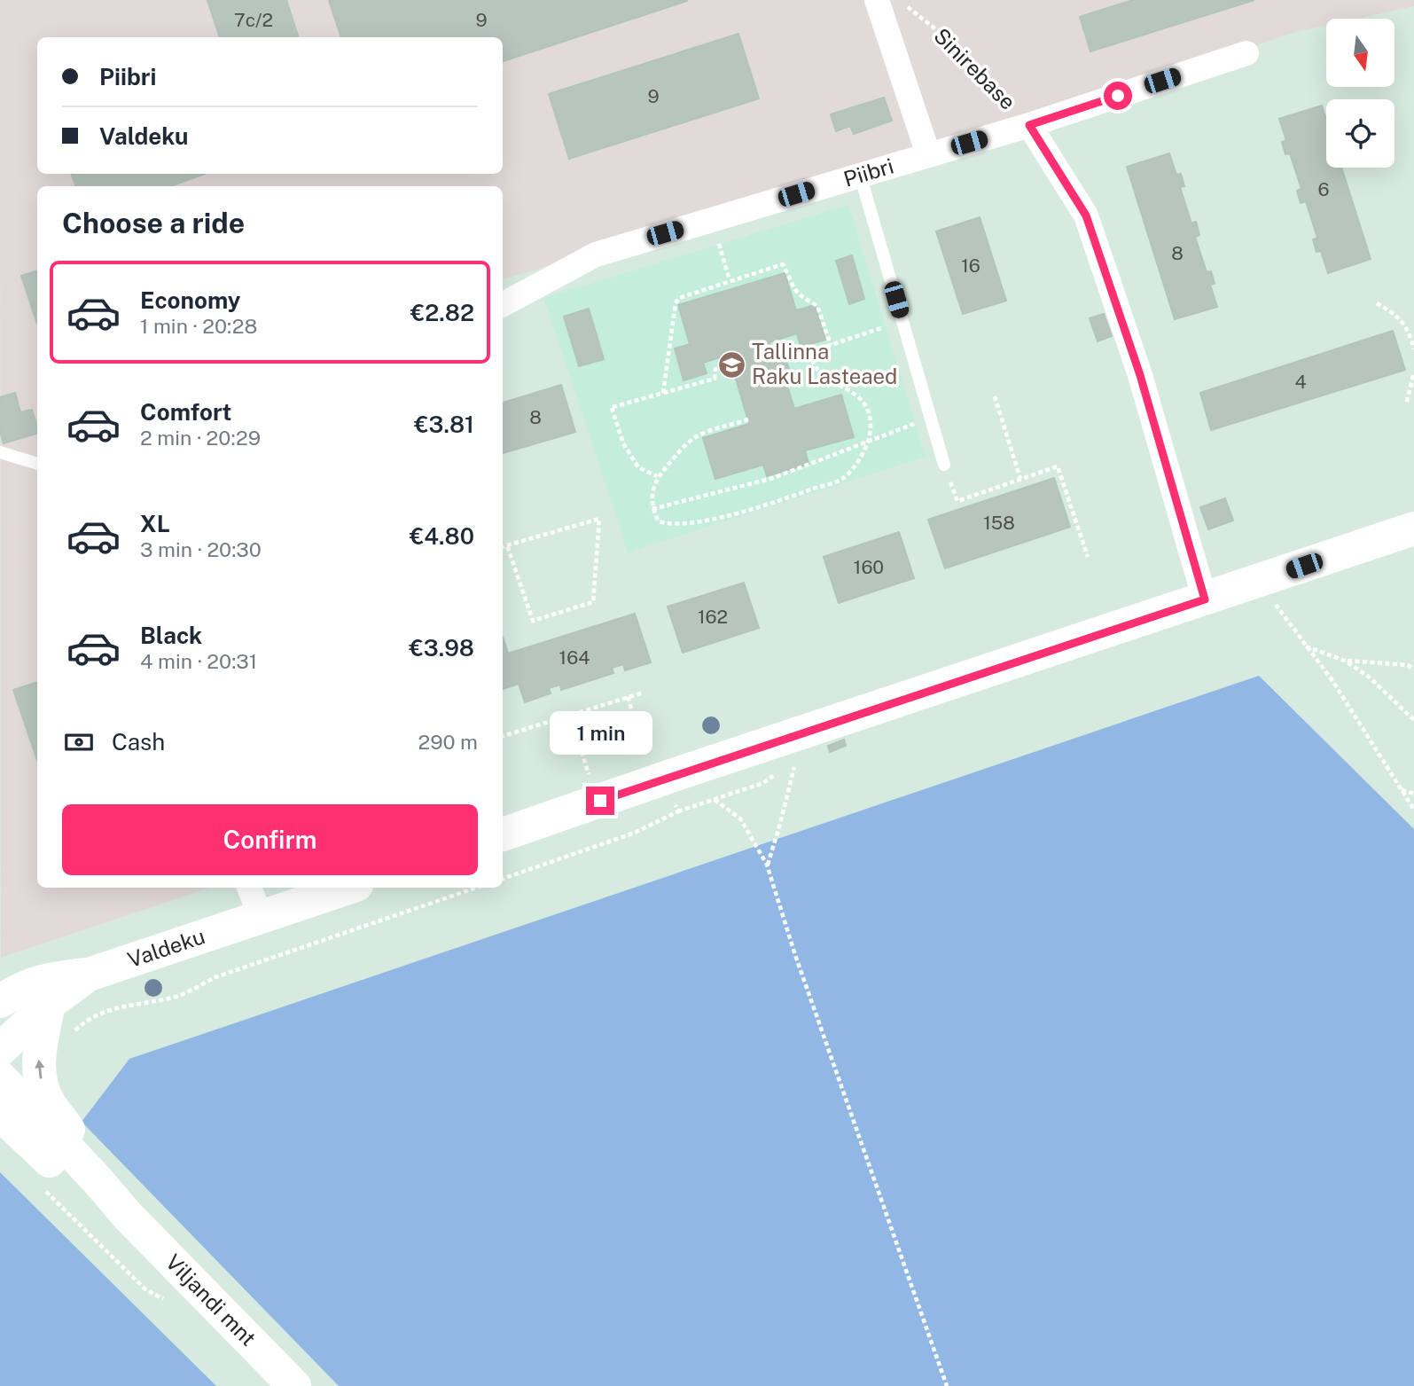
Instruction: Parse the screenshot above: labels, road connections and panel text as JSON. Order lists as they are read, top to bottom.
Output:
{
  "streets": {
    "street": [
      "Sinirebase",
      "Piibri",
      "Valdeku",
      "Viljandi mnt"
    ]
  },
  "crossings": [
    ["Sinirebase", "Piibri"]
  ],
  "places": {
    "school or university": ["Tallinna Raku Lasteaed"]
  },
  "house_numbers": [
    "7c/2",
    "9",
    "9",
    "6",
    "8",
    "16",
    "4",
    "8",
    "158",
    "160",
    "162",
    "164"
  ],
  "north": "bottom",
  "page": {
    "banner": ["Piibri", "Valdeku"],
    "heading": "Choose a ride",
    "list": [
      {
        "name": "Economy",
        "note": "1 min · 20:28",
        "value": "€2.82"
      },
      {
        "name": "Comfort",
        "note": "2 min · 20:29",
        "value": "€3.81"
      },
      {
        "name": "XL",
        "note": "3 min · 20:30",
        "value": "€4.80"
      },
      {
        "name": "Black",
        "note": "4 min · 20:31",
        "value": "€3.98"
      }
    ],
    "pay": ["Cash", "290 m"],
    "bubble": "1 min",
    "buttons": "Confirm"
  }
}
